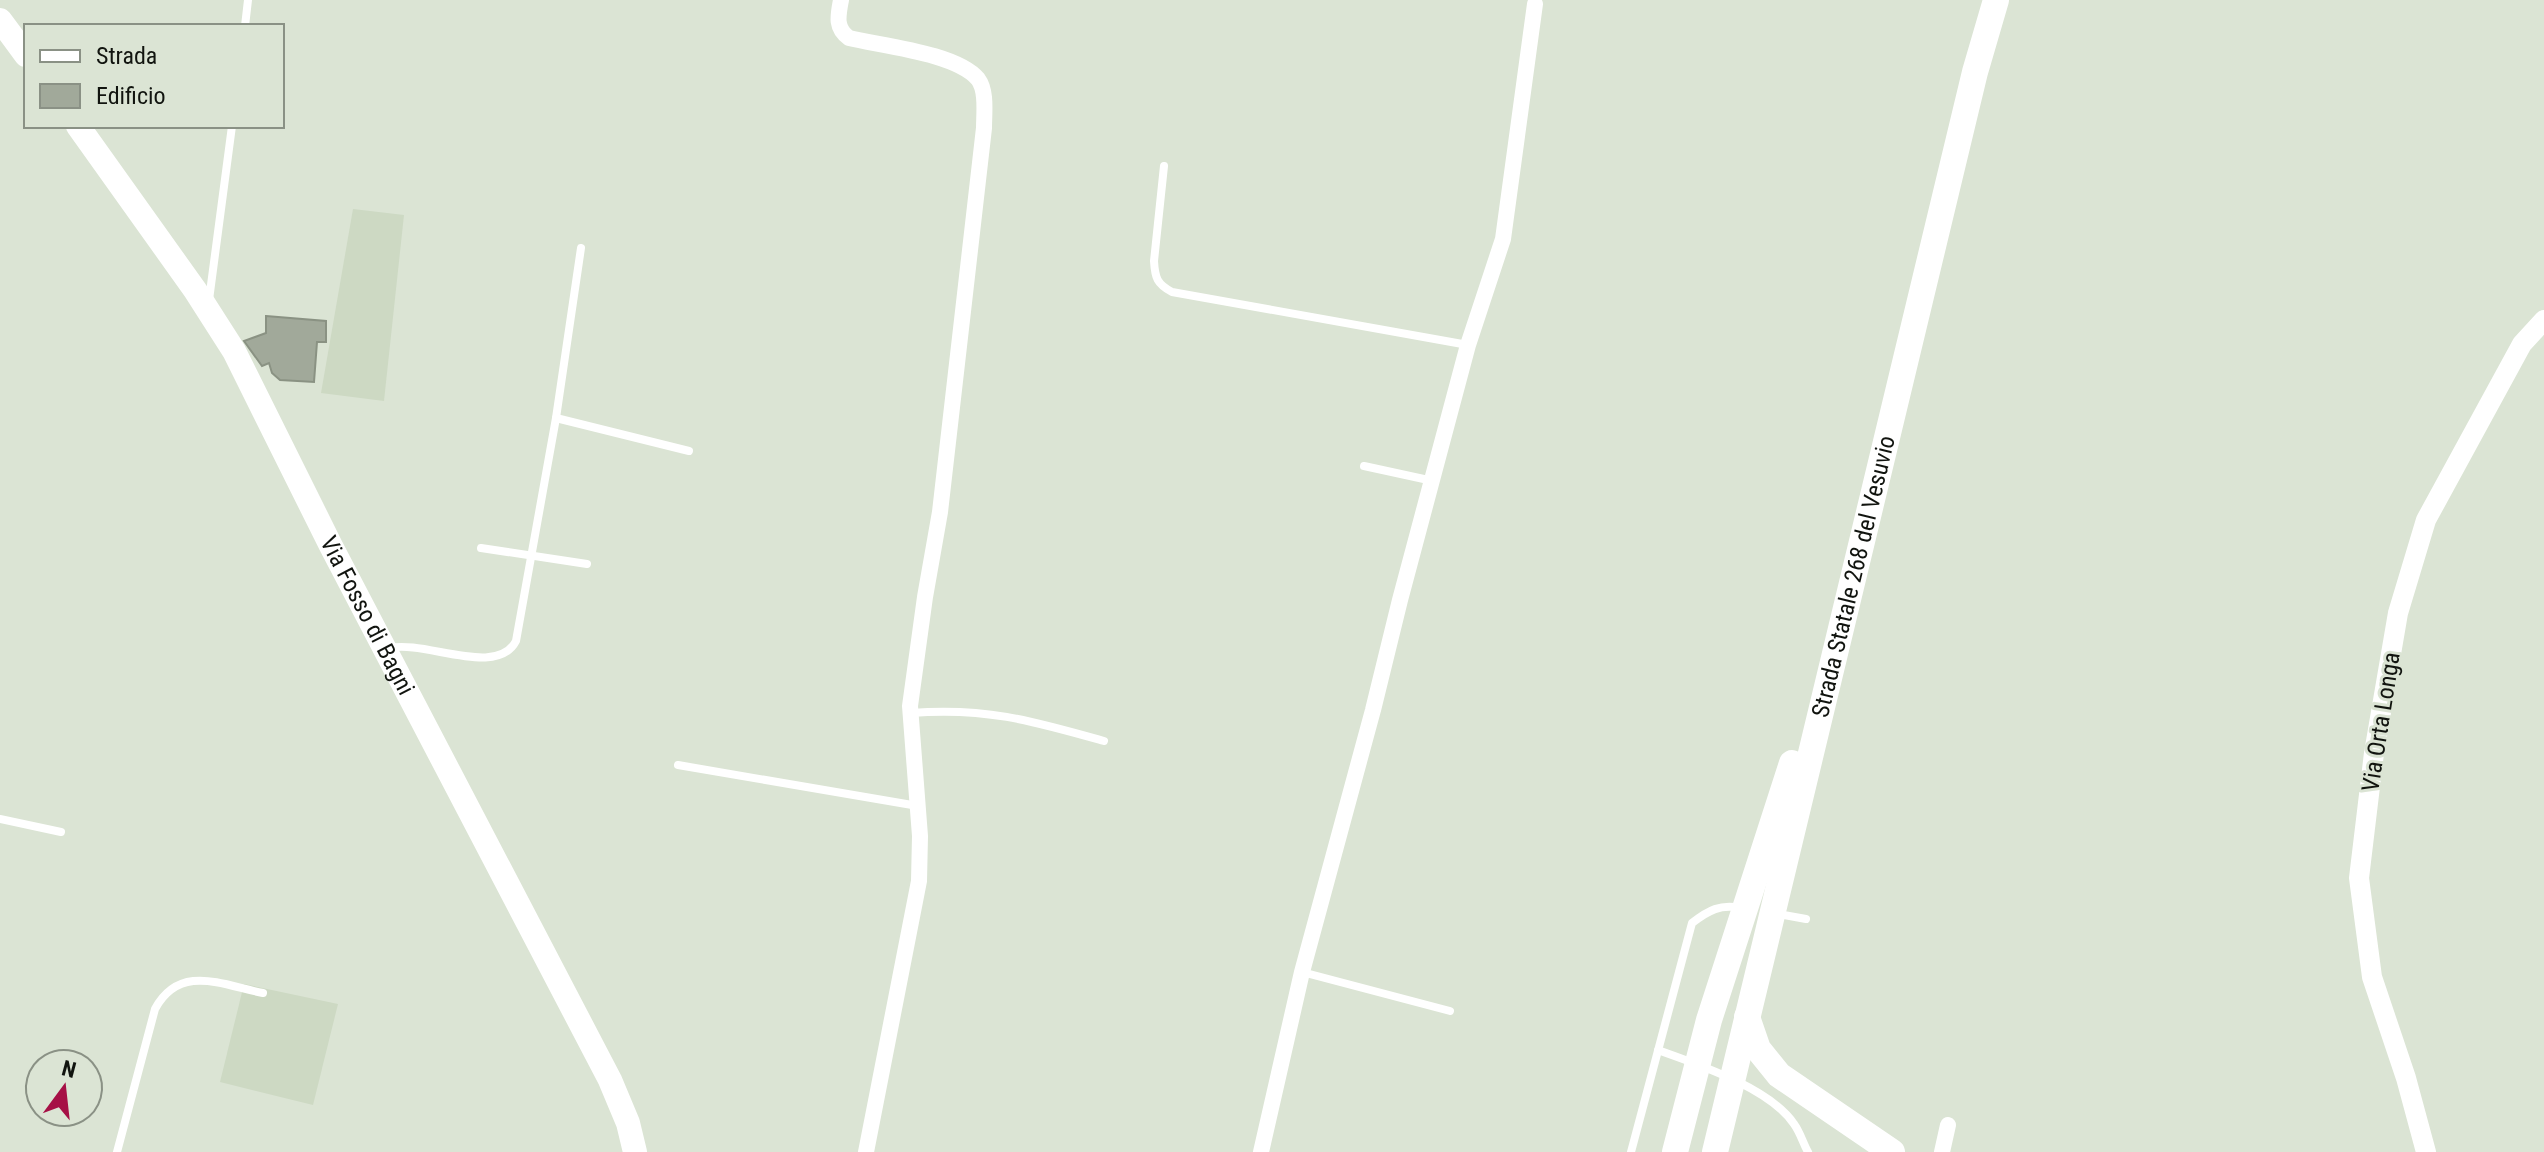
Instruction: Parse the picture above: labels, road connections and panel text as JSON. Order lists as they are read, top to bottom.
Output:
{
  "streets": {
    "highway": ["Strada Statale 268 del Vesuvio"],
    "main road": ["Via Fosso di Bagni"],
    "street": ["Via Orta Longa"]
  },
  "legend": ["Strada", "Edificio"],
  "north": "top"
}
